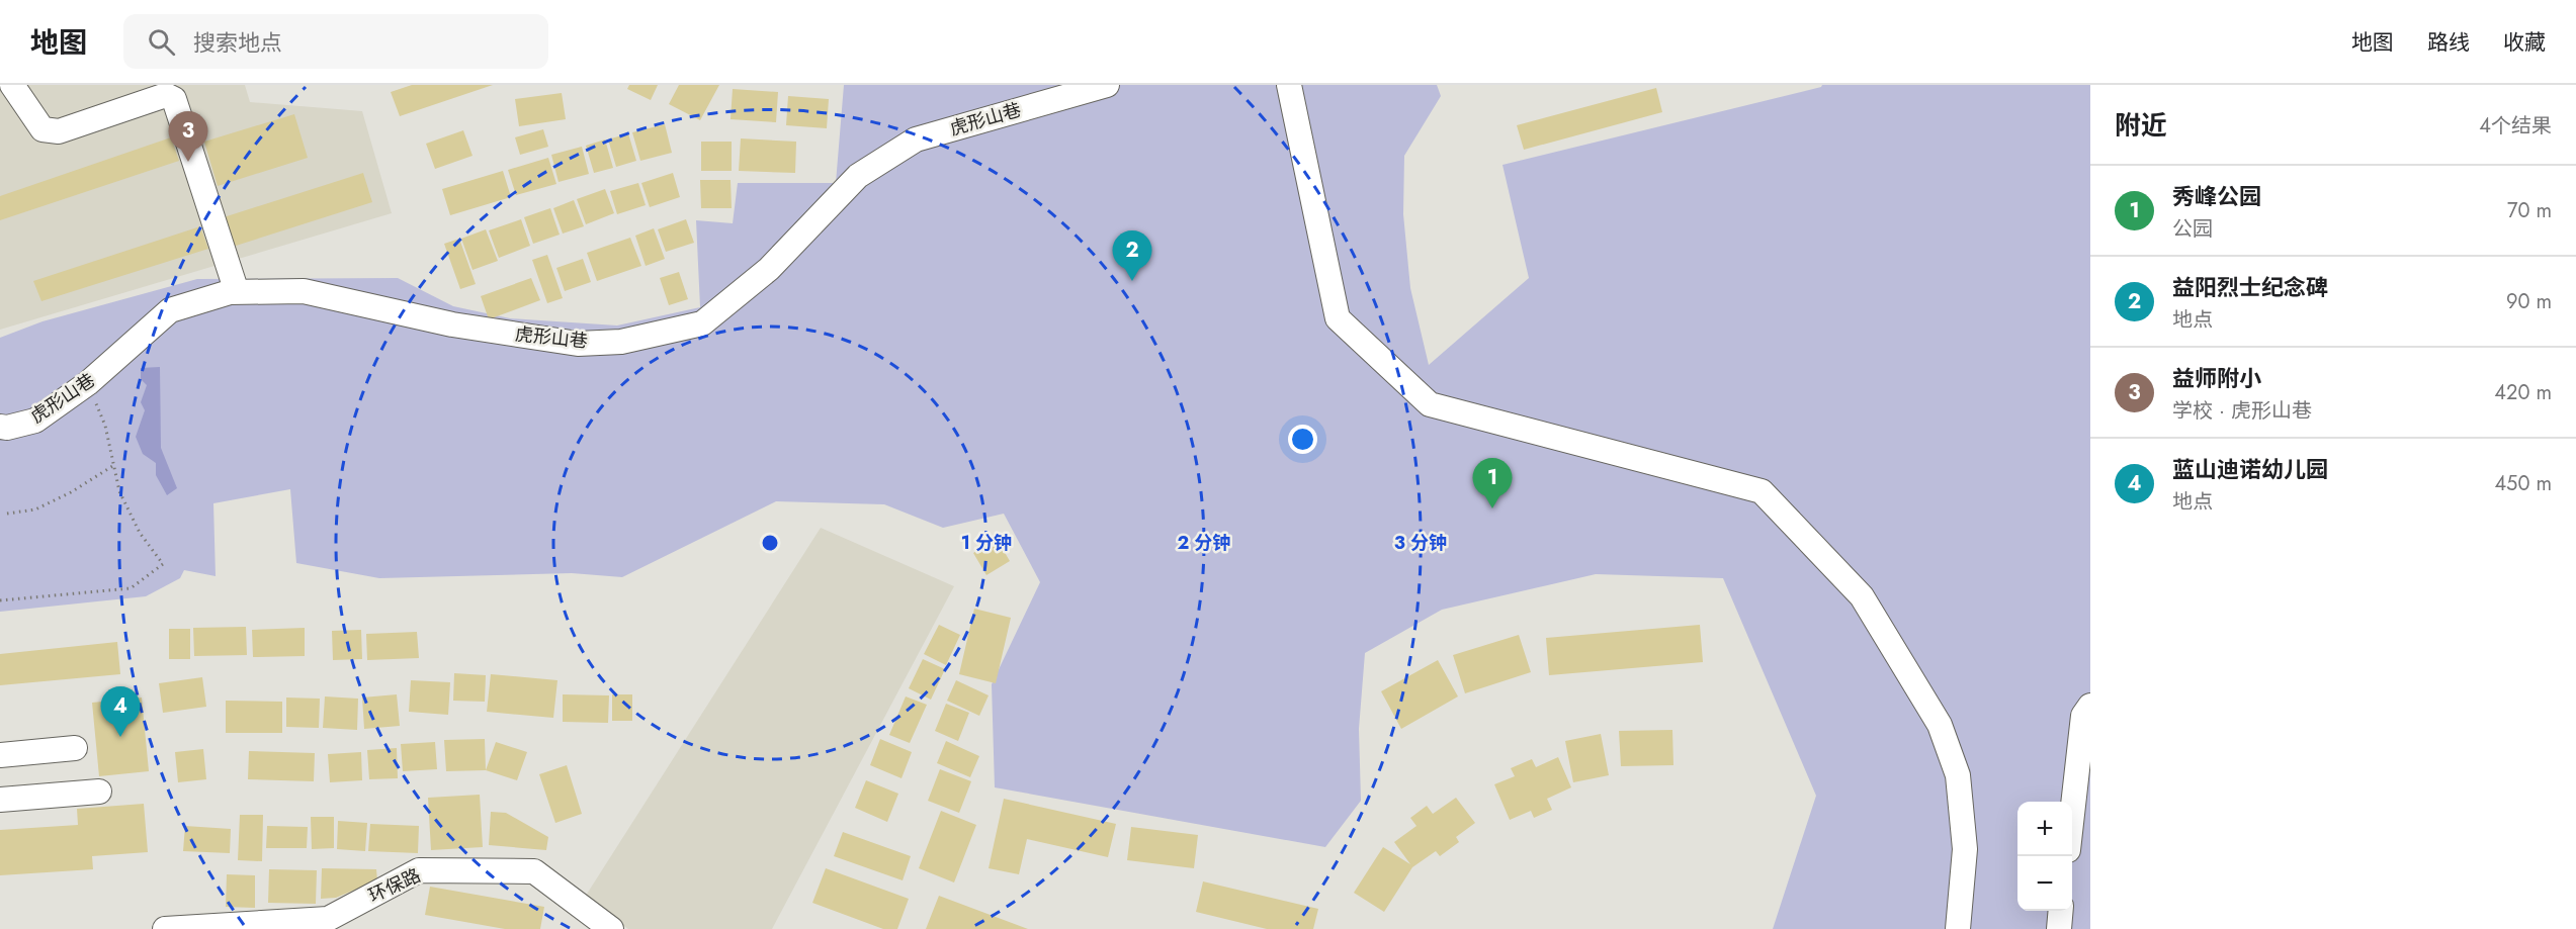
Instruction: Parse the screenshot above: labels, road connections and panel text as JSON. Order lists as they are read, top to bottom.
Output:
{
  "streets": {
    "street": ["虎形山巷", "环保路"]
  },
  "page": {
    "header": "地图",
    "search": "搜索地点",
    "nav": ["地图", "路线", "收藏"],
    "heading": ["附近", "4个结果"],
    "pins": [
      "3",
      "2",
      "1",
      "4"
    ],
    "list": [
      {
        "mark": "1",
        "name": "秀峰公园",
        "note": "公园",
        "value": "70 m"
      },
      {
        "mark": "2",
        "name": "益阳烈士纪念碑",
        "note": "地点",
        "value": "90 m"
      },
      {
        "mark": "3",
        "name": "益师附小",
        "note": "学校 · 虎形山巷",
        "value": "420 m"
      },
      {
        "mark": "4",
        "name": "蓝山迪诺幼儿园",
        "note": "地点",
        "value": "450 m"
      }
    ],
    "map_buttons": ["+", "−"]
  },
  "rings": ["1 分钟", "2 分钟", "3 分钟"]
}
